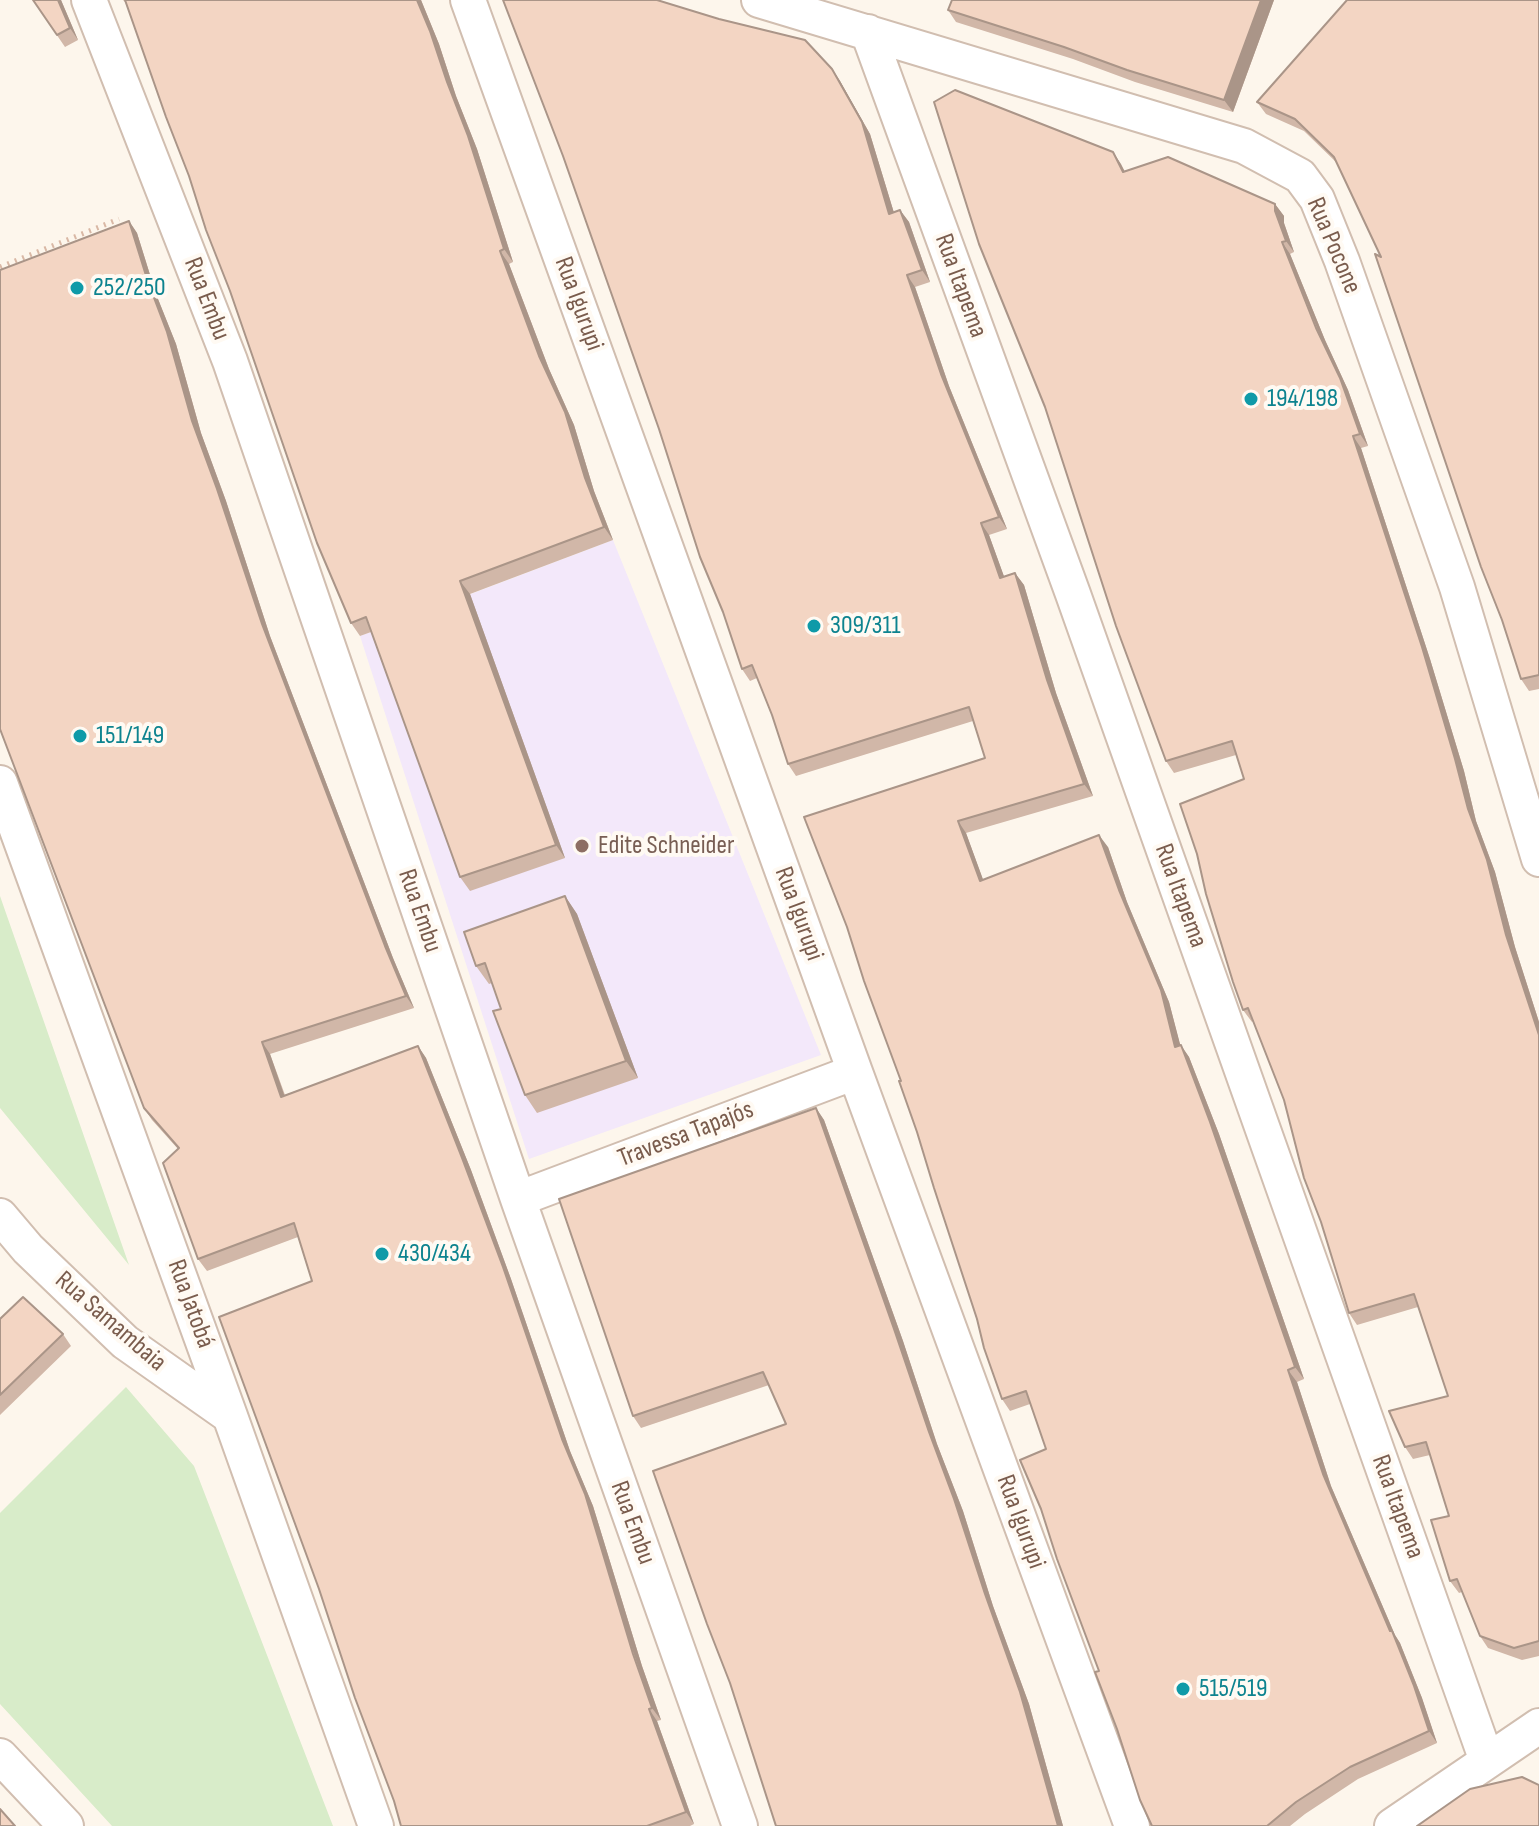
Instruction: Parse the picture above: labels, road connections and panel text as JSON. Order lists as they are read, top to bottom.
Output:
{
  "streets": {
    "street": [
      "Rua Pocone",
      "Rua Itapema",
      "Rua Embu",
      "Rua Igurupi",
      "Travessa Tapajós",
      "Rua Jatobá",
      "Rua Samambaia"
    ]
  },
  "crossings": [
    ["Rua Pocone", "Rua Itapema"],
    ["Rua Embu", "Travessa Tapajós"],
    ["Rua Igurupi", "Travessa Tapajós"],
    ["Rua Jatobá", "Rua Samambaia"]
  ],
  "places": [
    "252/250",
    "194/198",
    "309/311",
    "151/149",
    "Edite Schneider",
    "430/434",
    "515/519"
  ]
}
